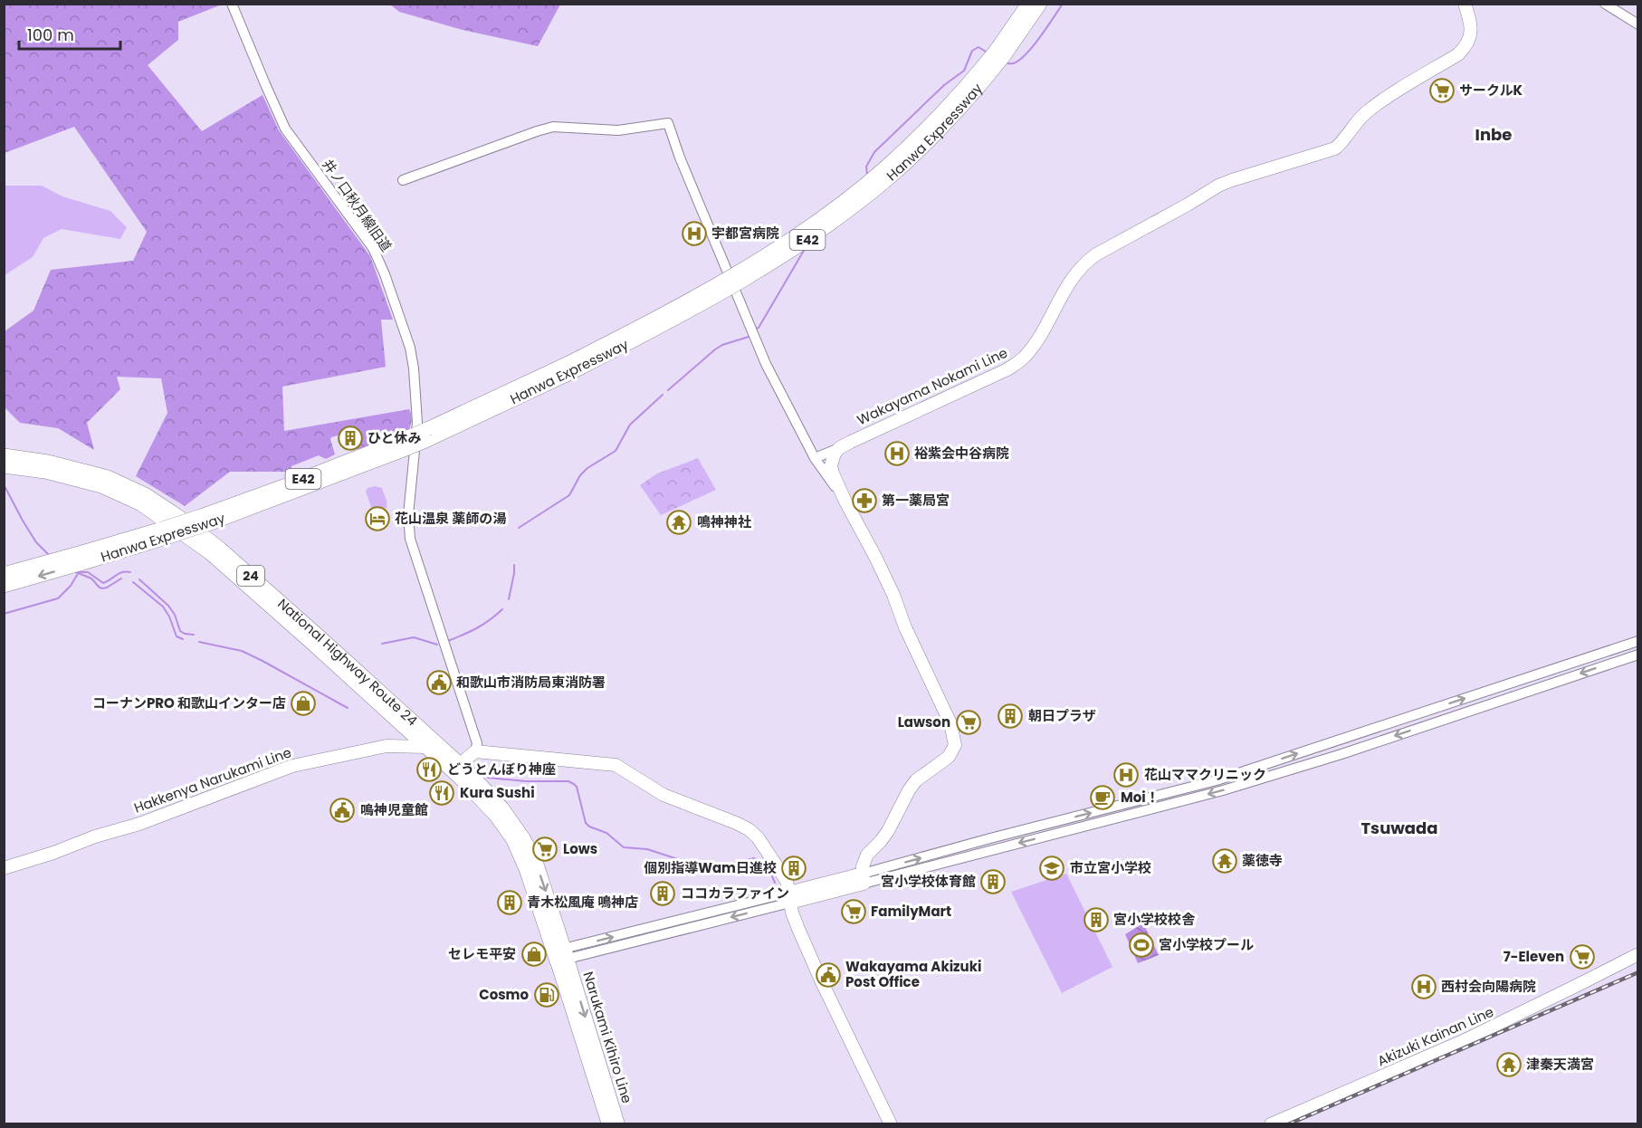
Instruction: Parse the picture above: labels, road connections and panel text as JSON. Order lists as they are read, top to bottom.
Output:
{
  "streets": {
    "highway": [
      "Hanwa Expressway",
      "E42",
      "24",
      "National Highway Route 24"
    ],
    "main road": [
      "Wakayama Nokami Line",
      "Hakkenya Narukami Line",
      "Akizuki Kainan Line",
      "Narukami Kihiro Line"
    ],
    "street": ["井ノ口秋月線旧道"]
  },
  "crossings": [
    ["National Highway Route 24", "Hakkenya Narukami Line"],
    ["National Highway Route 24", "Narukami Kihiro Line"]
  ],
  "districts": ["Inbe", "Tsuwada"],
  "places": {
    "supermarket": [
      "サークルK",
      "Lawson",
      "Lows",
      "FamilyMart",
      "7-Eleven"
    ],
    "hospital": [
      "宇都宮病院",
      "裕紫会中谷病院",
      "花山ママクリニック",
      "西村会向陽病院"
    ],
    "building": [
      "ひと休み",
      "朝日プラザ",
      "個別指導Wam日進校",
      "宮小学校体育館",
      "ココカラファイン",
      "青木松風庵 鳴神店",
      "宮小学校校舎"
    ],
    "pharmacy": ["第一薬局宮"],
    "hotel": ["花山温泉 薬師の湯"],
    "temple": ["鳴神神社", "薬徳寺", "津秦天満宮"],
    "public building": ["和歌山市消防局東消防署", "嗚神児童館", "Wakayama Akizuki Post Office"],
    "shop": ["コーナンPRO 和歌山インター店", "セレモ平安"],
    "restaurant": ["どうとんぼり神座", "Kura Sushi"],
    "cafe": ["Moi！"],
    "school or university": ["市立宮小学校"],
    "sports": ["宮小学校プール"],
    "fuel station": ["Cosmo"]
  },
  "scale_bar": "100 m"
}
